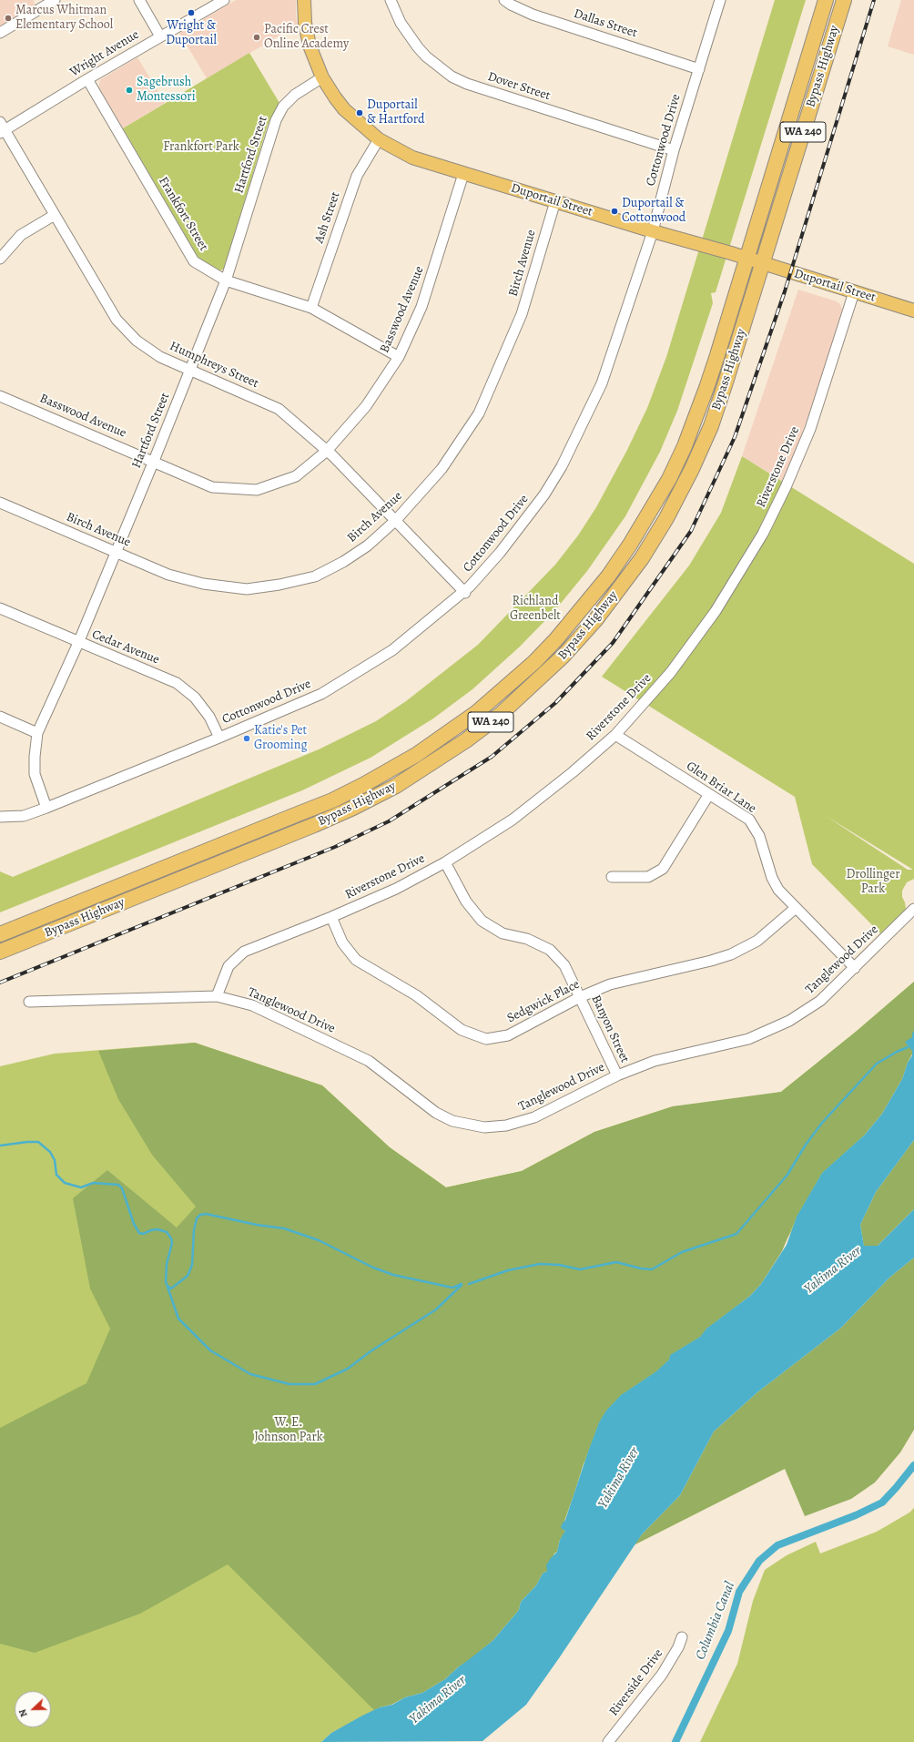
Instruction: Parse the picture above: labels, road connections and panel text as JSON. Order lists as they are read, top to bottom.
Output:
{
  "streets": {
    "highway": ["Bypass Highway", "WA 240"],
    "main road": ["Duportail Street"],
    "street": [
      "Dallas Street",
      "Wright Avenue",
      "Dover Street",
      "Cottonwood Drive",
      "Hartford Street",
      "Frankfort Street",
      "Ash Street",
      "Birch Avenue",
      "Basswood Avenue",
      "Humphreys Street",
      "Riverstone Drive",
      "Cedar Avenue",
      "Glen Briar Lane",
      "Tanglewood Drive",
      "Sedgwick Place",
      "Banyon Street",
      "Riverside Drive"
    ]
  },
  "crossings": [
    ["Dallas Street", "Cottonwood Drive"],
    ["Wright Avenue", "Frankfort Street"],
    ["Wright Avenue", "Humphreys Street"],
    ["Bypass Highway", "Duportail Street"],
    ["Dover Street", "Cottonwood Drive"],
    ["Cottonwood Drive", "Hartford Street"],
    ["Cottonwood Drive", "Duportail Street"],
    ["Cottonwood Drive", "Humphreys Street"],
    ["Cottonwood Drive", "Cedar Avenue"],
    ["Hartford Street", "Duportail Street"],
    ["Hartford Street", "Frankfort Street"],
    ["Hartford Street", "Birch Avenue"],
    ["Hartford Street", "Basswood Avenue"],
    ["Hartford Street", "Humphreys Street"],
    ["Hartford Street", "Cedar Avenue"],
    ["Duportail Street", "Ash Street"],
    ["Duportail Street", "Birch Avenue"],
    ["Duportail Street", "Basswood Avenue"],
    ["Duportail Street", "Riverstone Drive"],
    ["Frankfort Street", "Ash Street"],
    ["Frankfort Street", "Basswood Avenue"],
    ["Birch Avenue", "Humphreys Street"],
    ["Basswood Avenue", "Humphreys Street"],
    ["Riverstone Drive", "Glen Briar Lane"],
    ["Riverstone Drive", "Tanglewood Drive"],
    ["Riverstone Drive", "Sedgwick Place"],
    ["Riverstone Drive", "Banyon Street"],
    ["Glen Briar Lane", "Tanglewood Drive"],
    ["Glen Briar Lane", "Sedgwick Place"],
    ["Tanglewood Drive", "Banyon Street"],
    ["Sedgwick Place", "Banyon Street"]
  ],
  "water": ["Yakima River", "Columbia Canal"],
  "parks": [
    "Frankfort Park",
    "Richland Greenbelt",
    "Drollinger Park",
    "W. E. Johnson Park"
  ],
  "places": [
    "Wright & Duportail",
    "Marcus Whitman Elementary School",
    "Pacific Crest Online Academy",
    "Sagebrush Montessori",
    "Duportail & Hartford",
    "Duportail & Cottonwood",
    "Katie's Pet Grooming"
  ],
  "north": "left"
}
